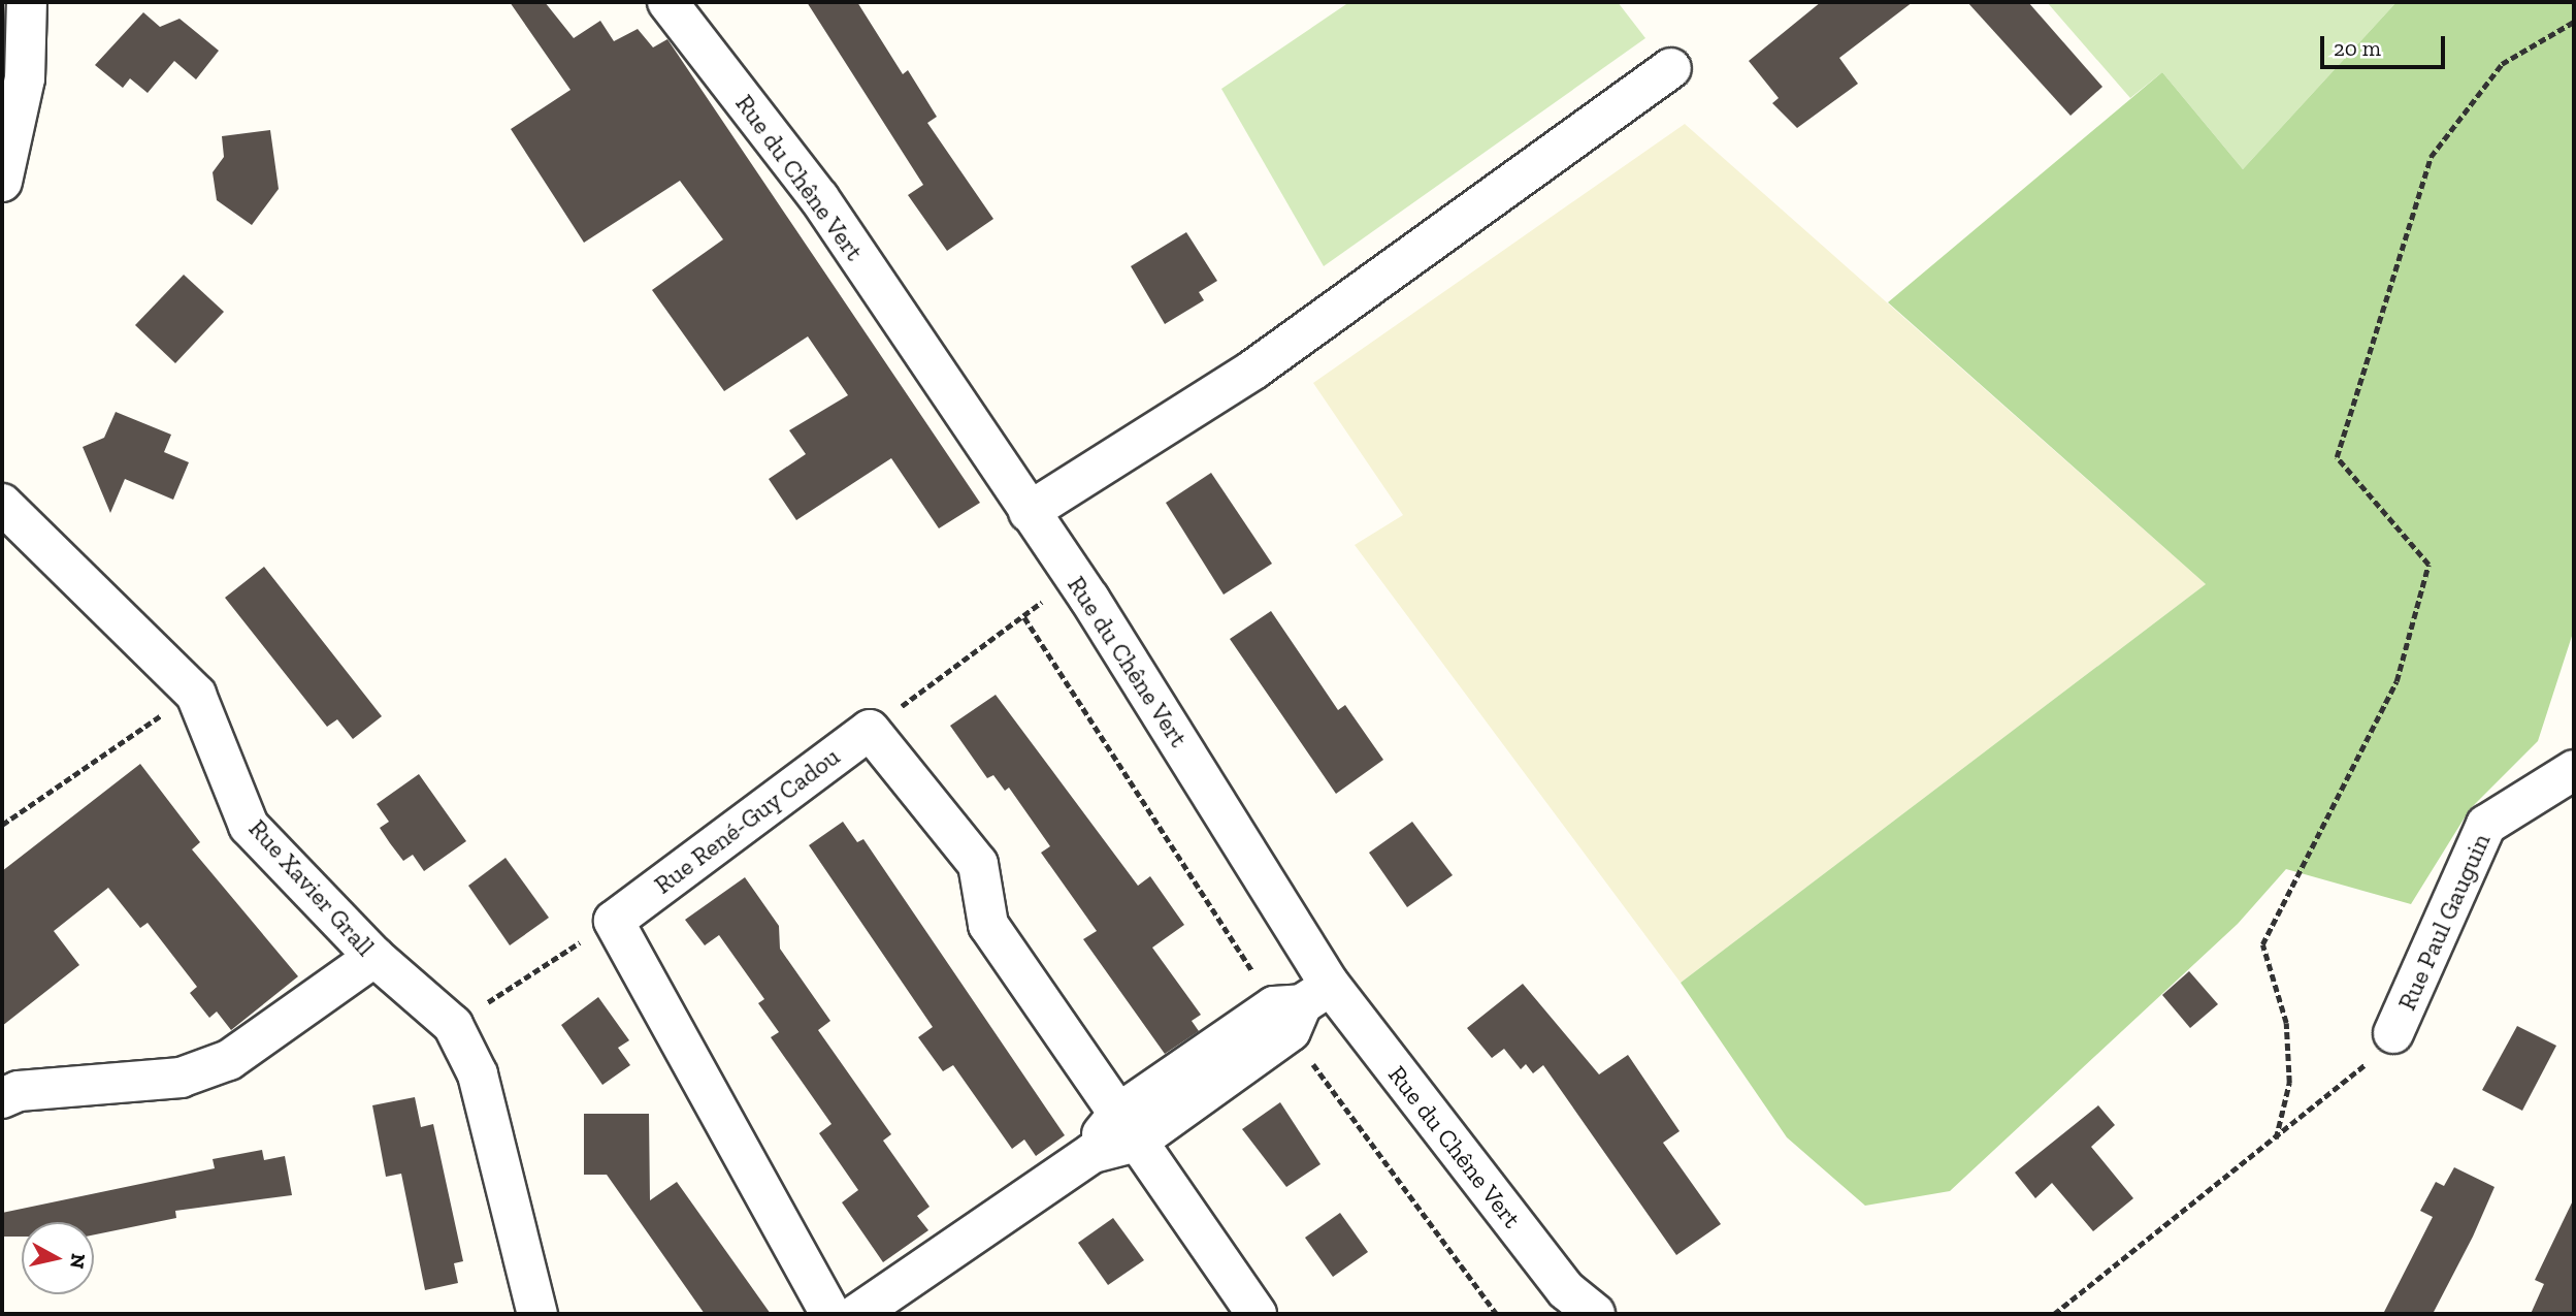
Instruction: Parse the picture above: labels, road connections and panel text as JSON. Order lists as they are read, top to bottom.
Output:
{
  "streets": {
    "street": [
      "Rue du Chêne Vert",
      "Rue René-Guy Cadou",
      "Rue Xavier Grall",
      "Rue Paul Gauguin"
    ]
  },
  "scale_bar": "20 m",
  "north": "right"
}
